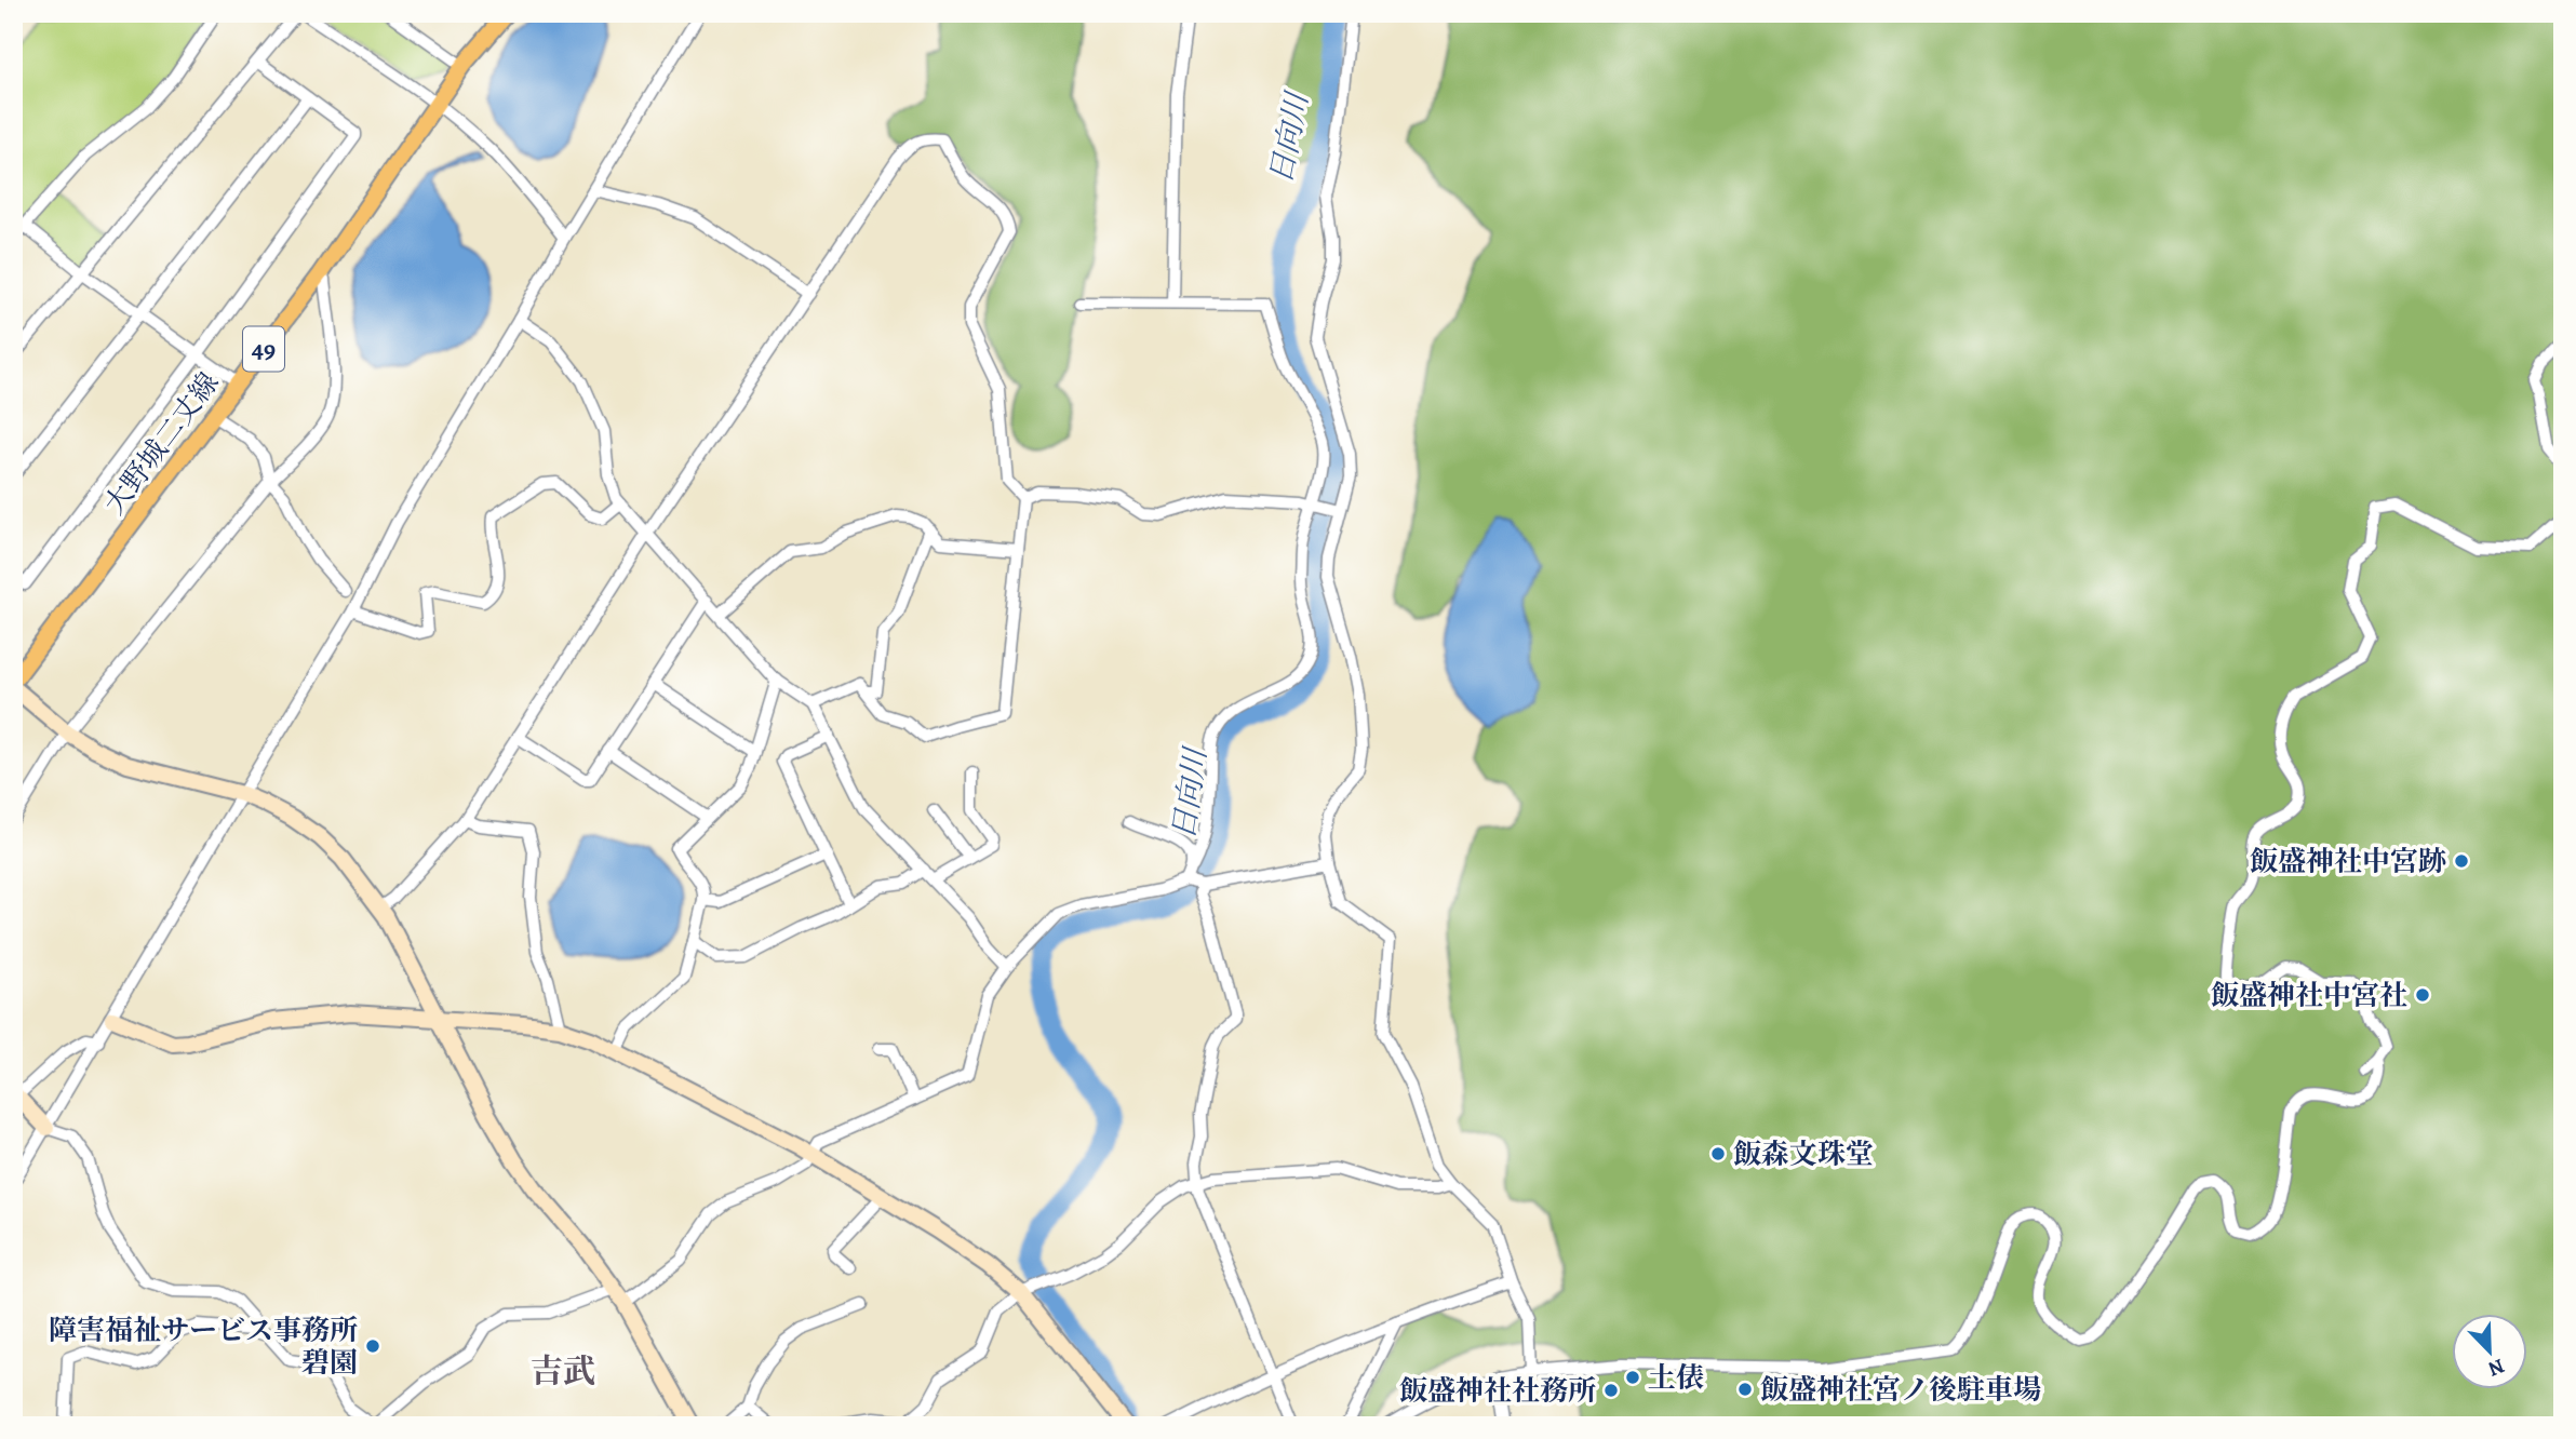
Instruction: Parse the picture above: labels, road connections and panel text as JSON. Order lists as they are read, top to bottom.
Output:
{
  "streets": {
    "main road": ["49", "大野城二丈線"]
  },
  "districts": ["吉武"],
  "water": ["日向川"],
  "places": [
    "飯盛神社中宮跡",
    "飯盛神社中宮社",
    "飯森文珠堂",
    "障害福祉サービス事務所 碧園",
    "土俵",
    "飯盛神社宮ノ後駐車場",
    "飯盛神社社務所"
  ],
  "north": "bottom right"
}
